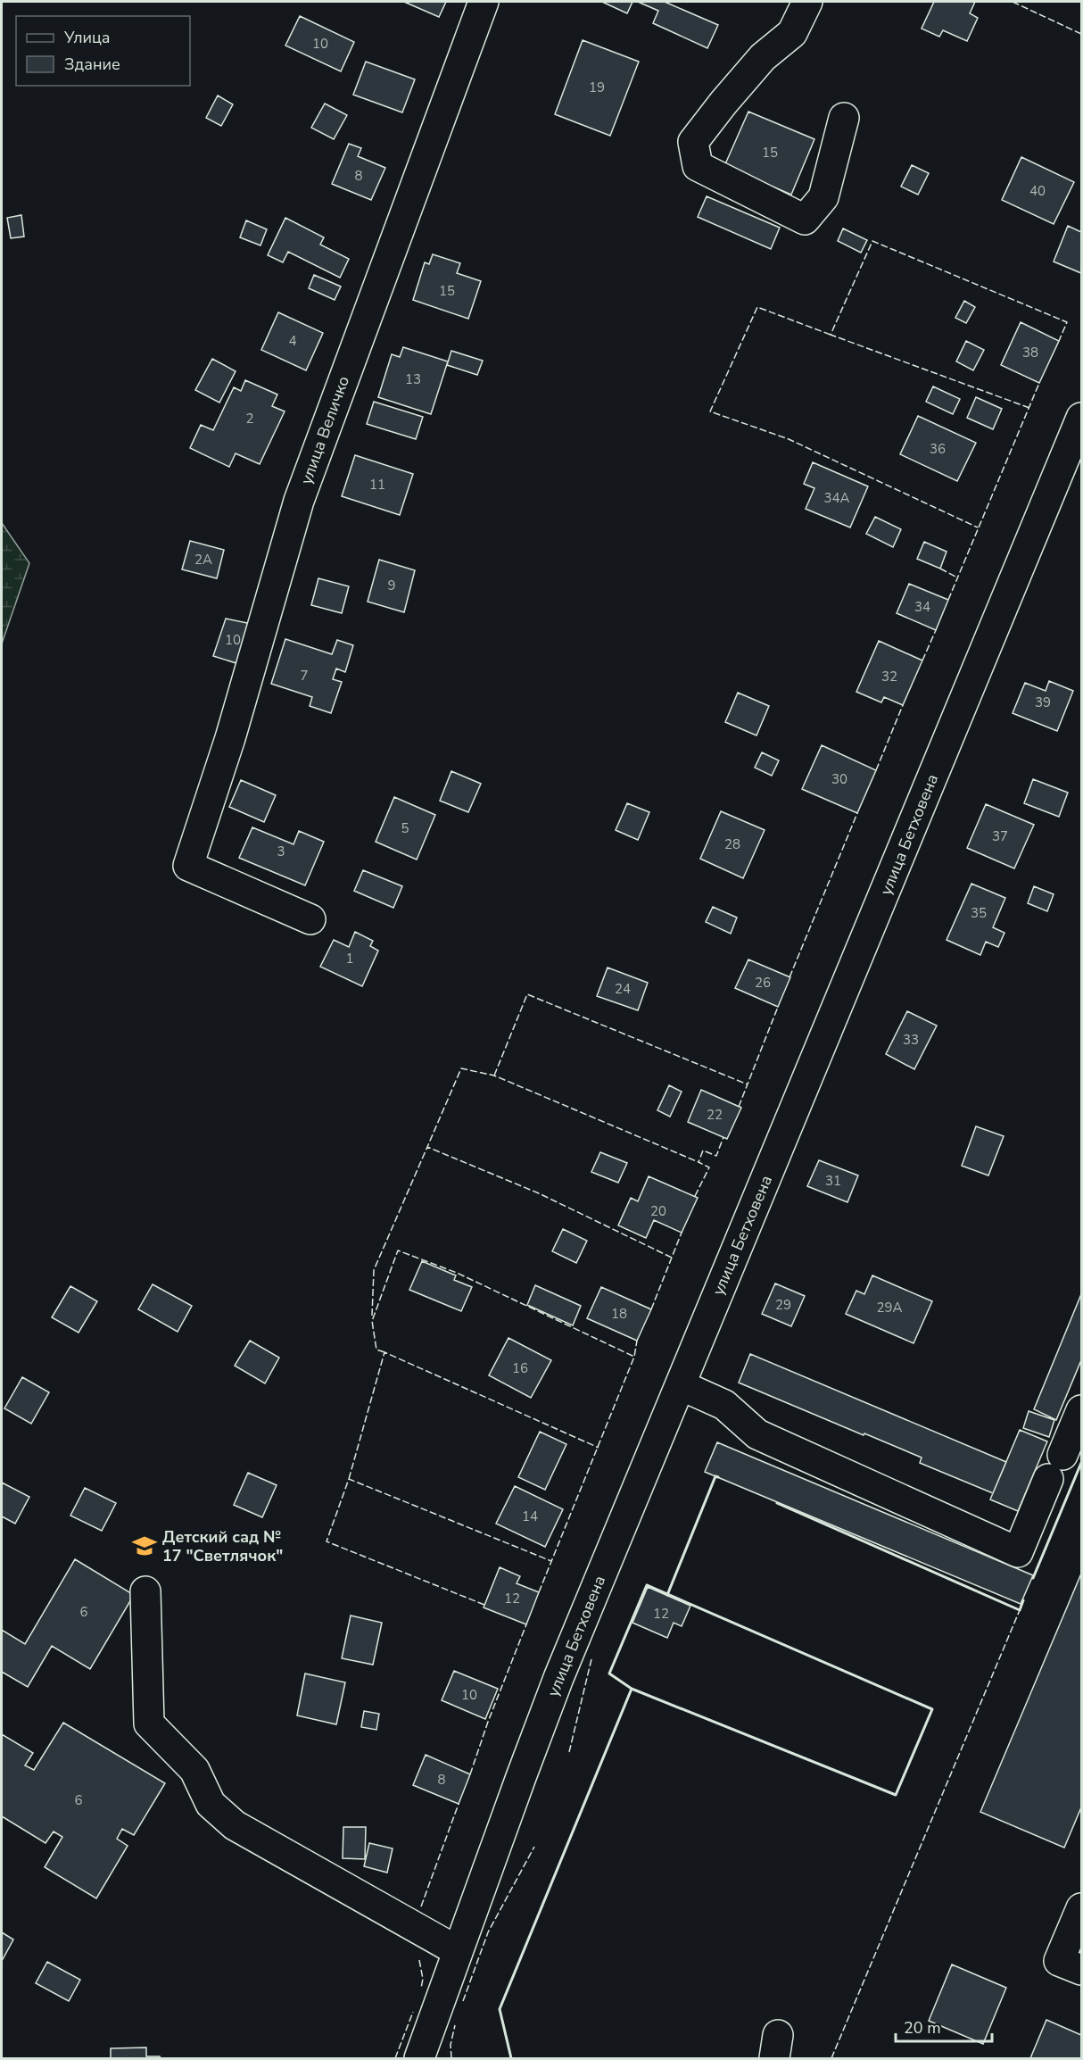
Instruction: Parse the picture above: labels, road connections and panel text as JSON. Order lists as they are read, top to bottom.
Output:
{
  "streets": {
    "main road": ["улица Величко", "улица Бетховена"]
  },
  "places": {
    "school or university": ["Детский сад № 17 \"Светлячок\""]
  },
  "house_numbers": [
    "10",
    "19",
    "15",
    "8",
    "40",
    "15",
    "4",
    "38",
    "13",
    "2",
    "36",
    "11",
    "34А",
    "2А",
    "9",
    "34",
    "10",
    "7",
    "32",
    "39",
    "30",
    "5",
    "37",
    "28",
    "3",
    "35",
    "1",
    "26",
    "24",
    "33",
    "22",
    "31",
    "20",
    "29",
    "29А",
    "18",
    "16",
    "14",
    "12",
    "6",
    "12",
    "10",
    "8",
    "6"
  ],
  "legend": ["Улица", "Здание"],
  "scale_bar": "20 m"
}
